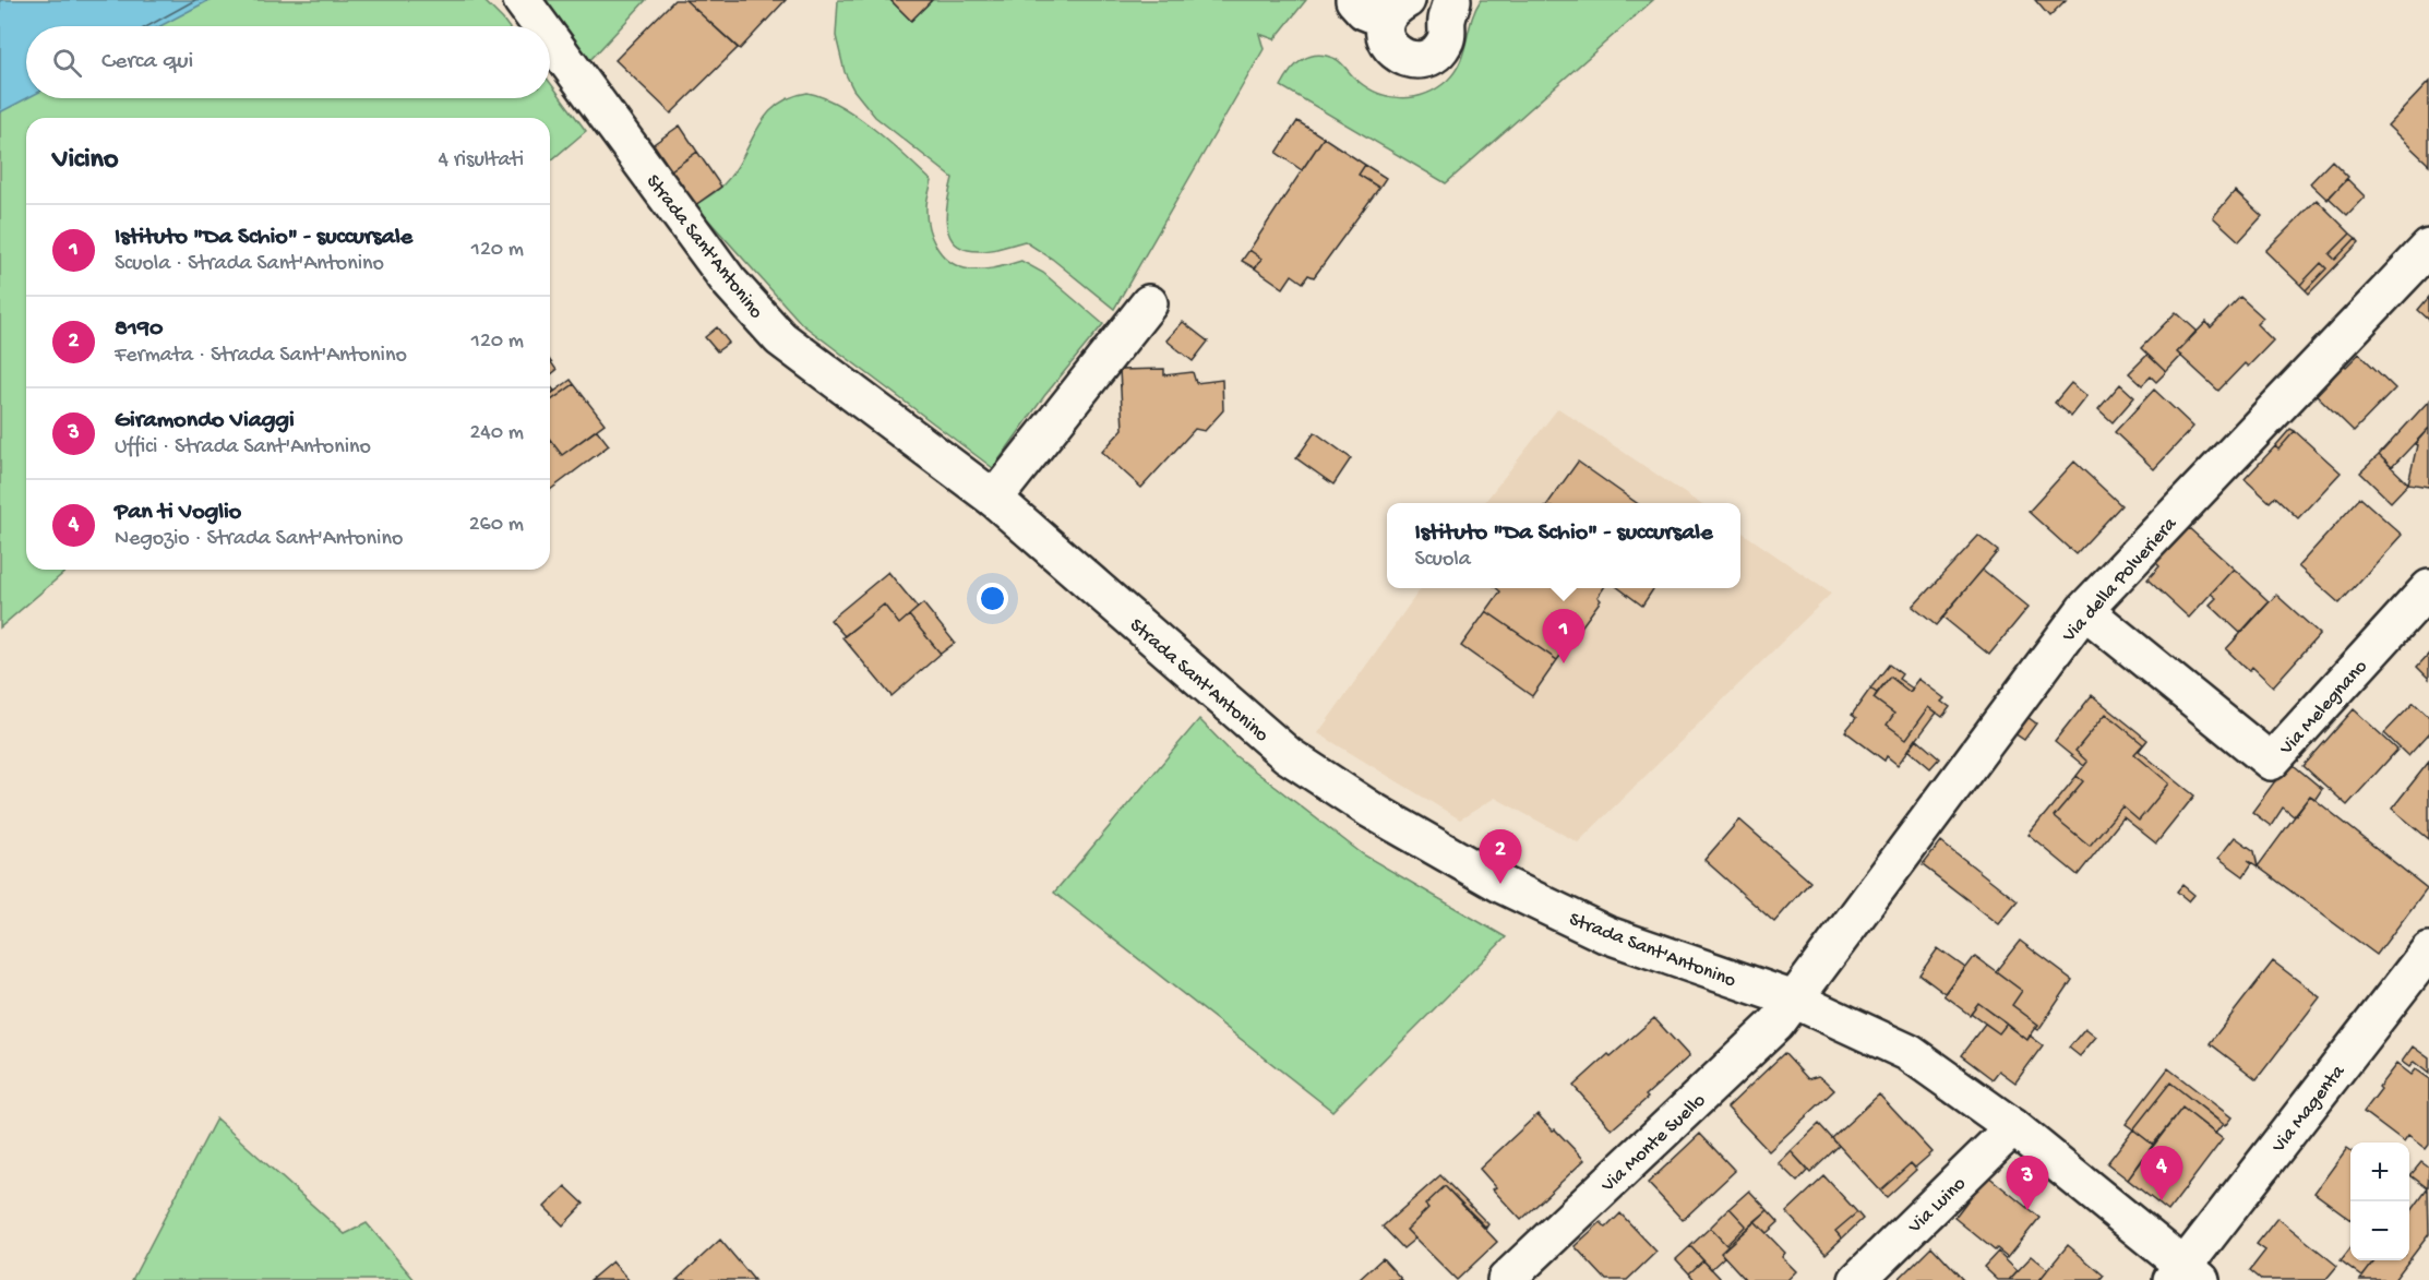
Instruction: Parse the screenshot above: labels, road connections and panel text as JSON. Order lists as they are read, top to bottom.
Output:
{
  "streets": {
    "street": [
      "Strada Sant'Antonino",
      "Via della Polveriera",
      "Via Melegnano",
      "Via Magenta",
      "Via Monte Suello",
      "Via Luino"
    ]
  },
  "crossings": [
    ["Strada Sant'Antonino", "Via della Polveriera"],
    ["Strada Sant'Antonino", "Via Magenta"],
    ["Strada Sant'Antonino", "Via Monte Suello"],
    ["Strada Sant'Antonino", "Via Luino"],
    ["Via della Polveriera", "Via Melegnano"],
    ["Via della Polveriera", "Via Monte Suello"]
  ],
  "page": {
    "search": "Cerca qui",
    "heading": ["Vicino", "4 risultati"],
    "list": [
      {
        "mark": "1",
        "name": "Istituto \"Da Schio\" - succursale",
        "note": "Scuola · Strada Sant'Antonino",
        "value": "120 m"
      },
      {
        "mark": "2",
        "name": "8190",
        "note": "Fermata · Strada Sant'Antonino",
        "value": "120 m"
      },
      {
        "mark": "3",
        "name": "Giramondo Viaggi",
        "note": "Uffici · Strada Sant'Antonino",
        "value": "240 m"
      },
      {
        "mark": "4",
        "name": "Pan ti Voglio",
        "note": "Negozio · Strada Sant'Antonino",
        "value": "260 m"
      }
    ],
    "popup": ["Istituto \"Da Schio\" - succursale", "Scuola"],
    "pins": [
      "1",
      "2",
      "4",
      "3"
    ],
    "map_buttons": ["+", "−"]
  }
}
